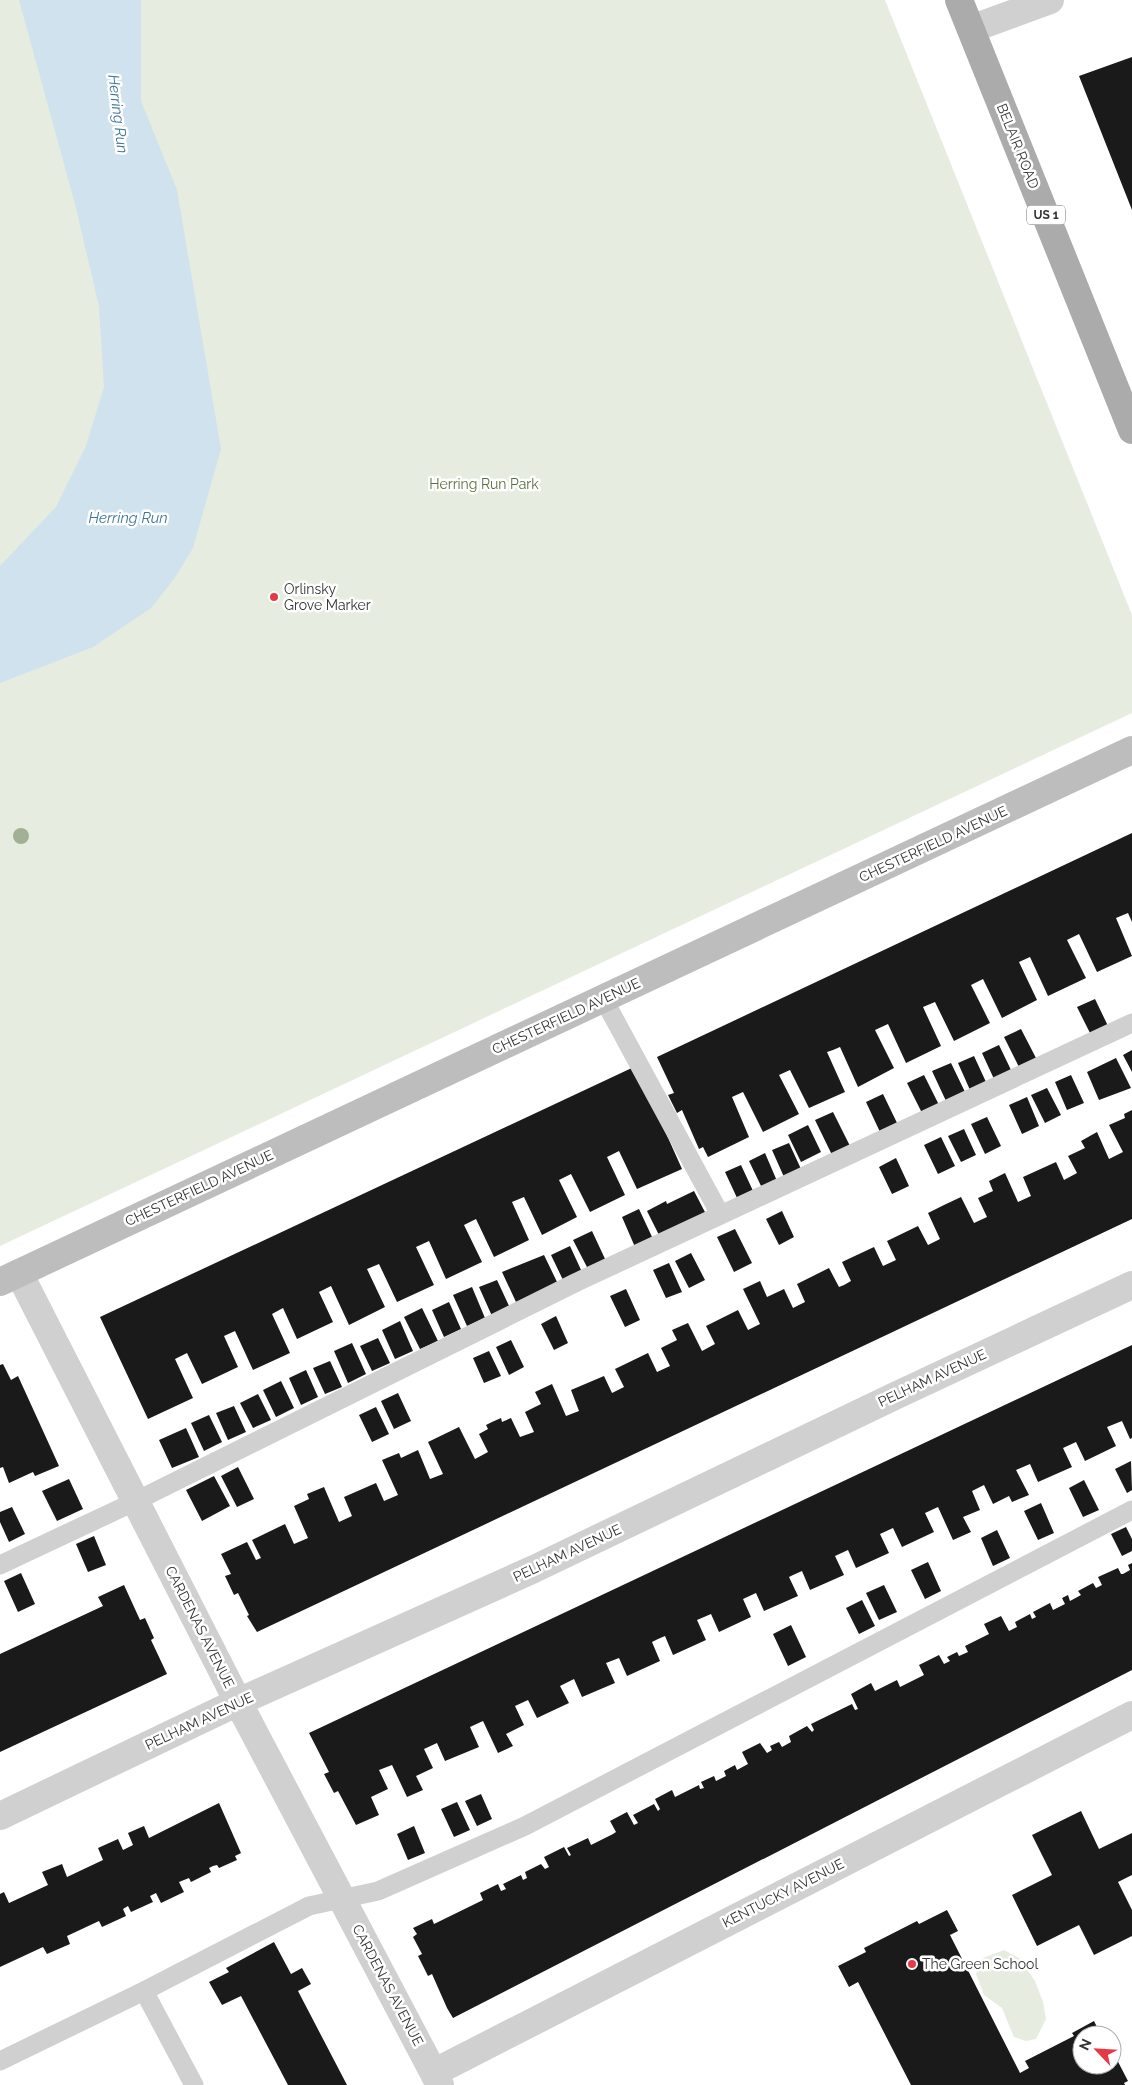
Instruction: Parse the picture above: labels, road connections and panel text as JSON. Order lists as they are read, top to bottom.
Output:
{
  "streets": {
    "main road": ["BELAIR ROAD", "US 1"],
    "street": [
      "CHESTERFIELD AVENUE",
      "PELHAM AVENUE",
      "CARDENAS AVENUE",
      "KENTUCKY AVENUE"
    ]
  },
  "crossings": [
    ["CHESTERFIELD AVENUE", "CARDENAS AVENUE"],
    ["PELHAM AVENUE", "CARDENAS AVENUE"],
    ["CARDENAS AVENUE", "KENTUCKY AVENUE"]
  ],
  "water": ["Herring Run"],
  "parks": ["Herring Run Park"],
  "places": ["Orlinsky Grove Marker", "The Green School"],
  "north": "top left"
}
